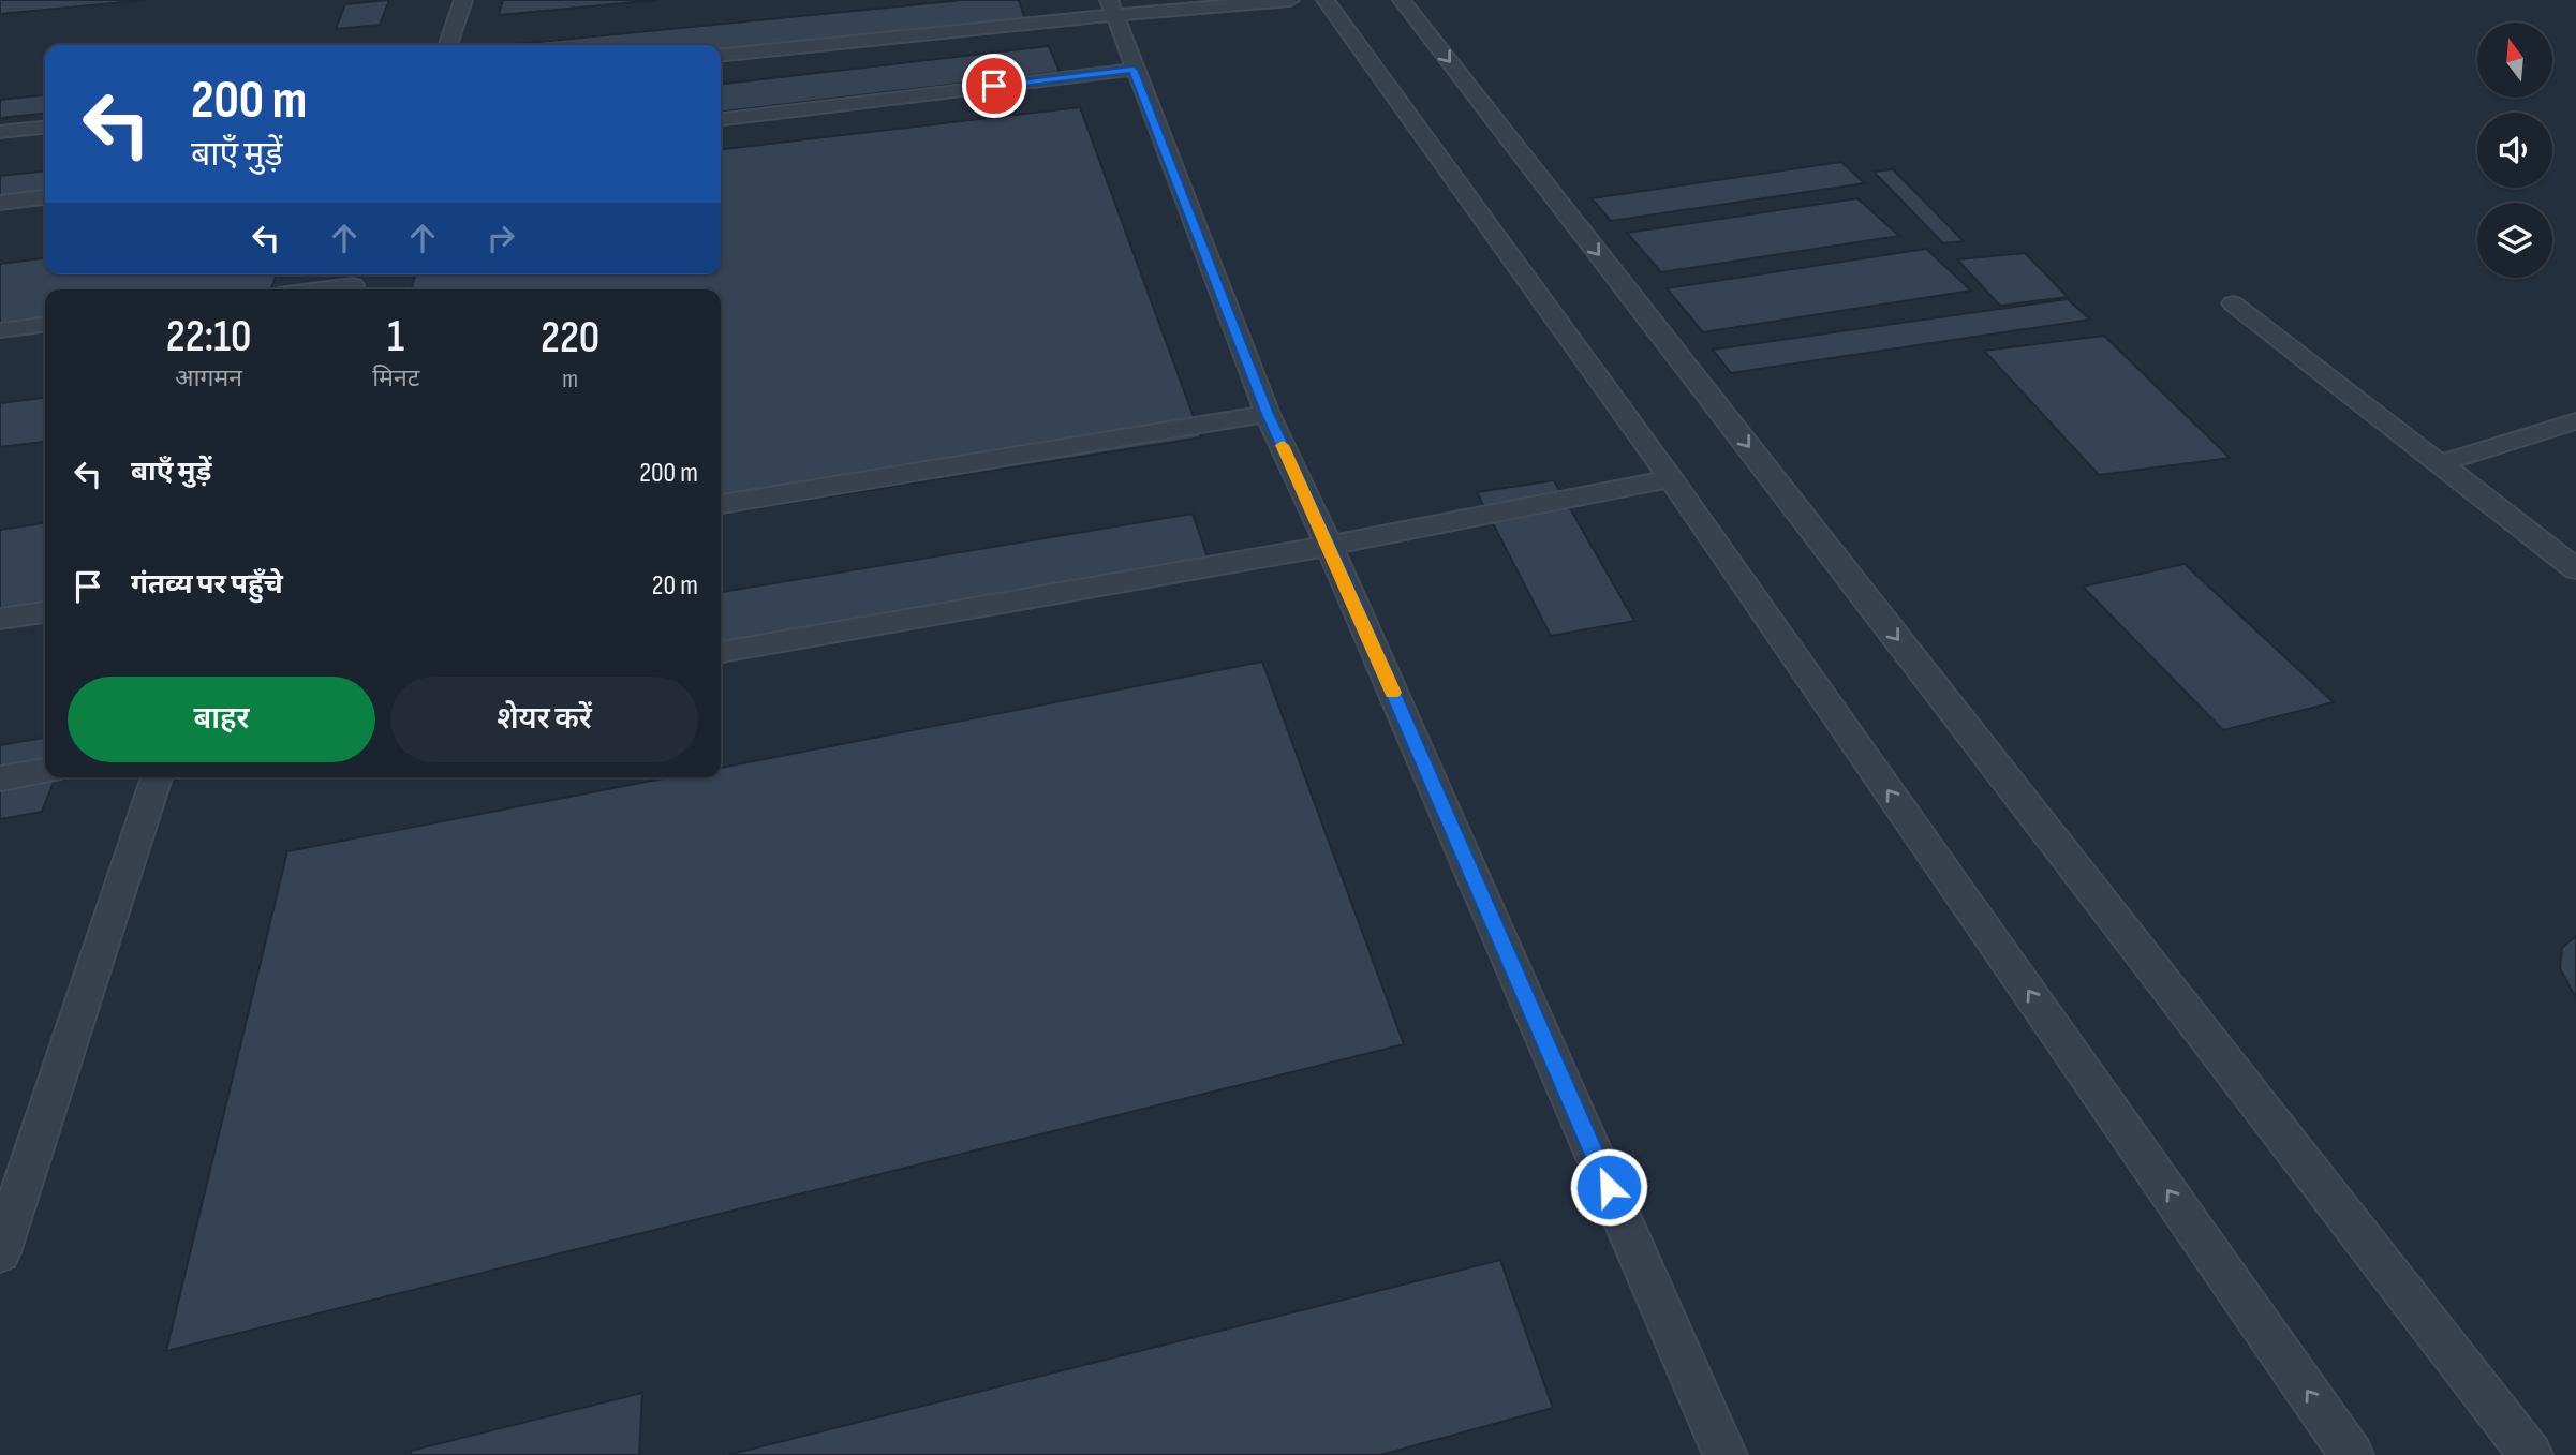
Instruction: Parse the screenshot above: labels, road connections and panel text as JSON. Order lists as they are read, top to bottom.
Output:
{
  "north": "top",
  "page": {
    "turn": ["200 m", "बाएँ मुड़ें"],
    "eta": [
      "22:10",
      "आगमन",
      "1",
      "मिनट",
      "220",
      "m"
    ],
    "list": [
      {
        "name": "बाएँ मुड़ें",
        "value": "200 m"
      },
      {
        "name": "गंतव्य पर पहुँचे",
        "value": "20 m"
      }
    ],
    "buttons": ["बाहर", "शेयर करें"]
  }
}
